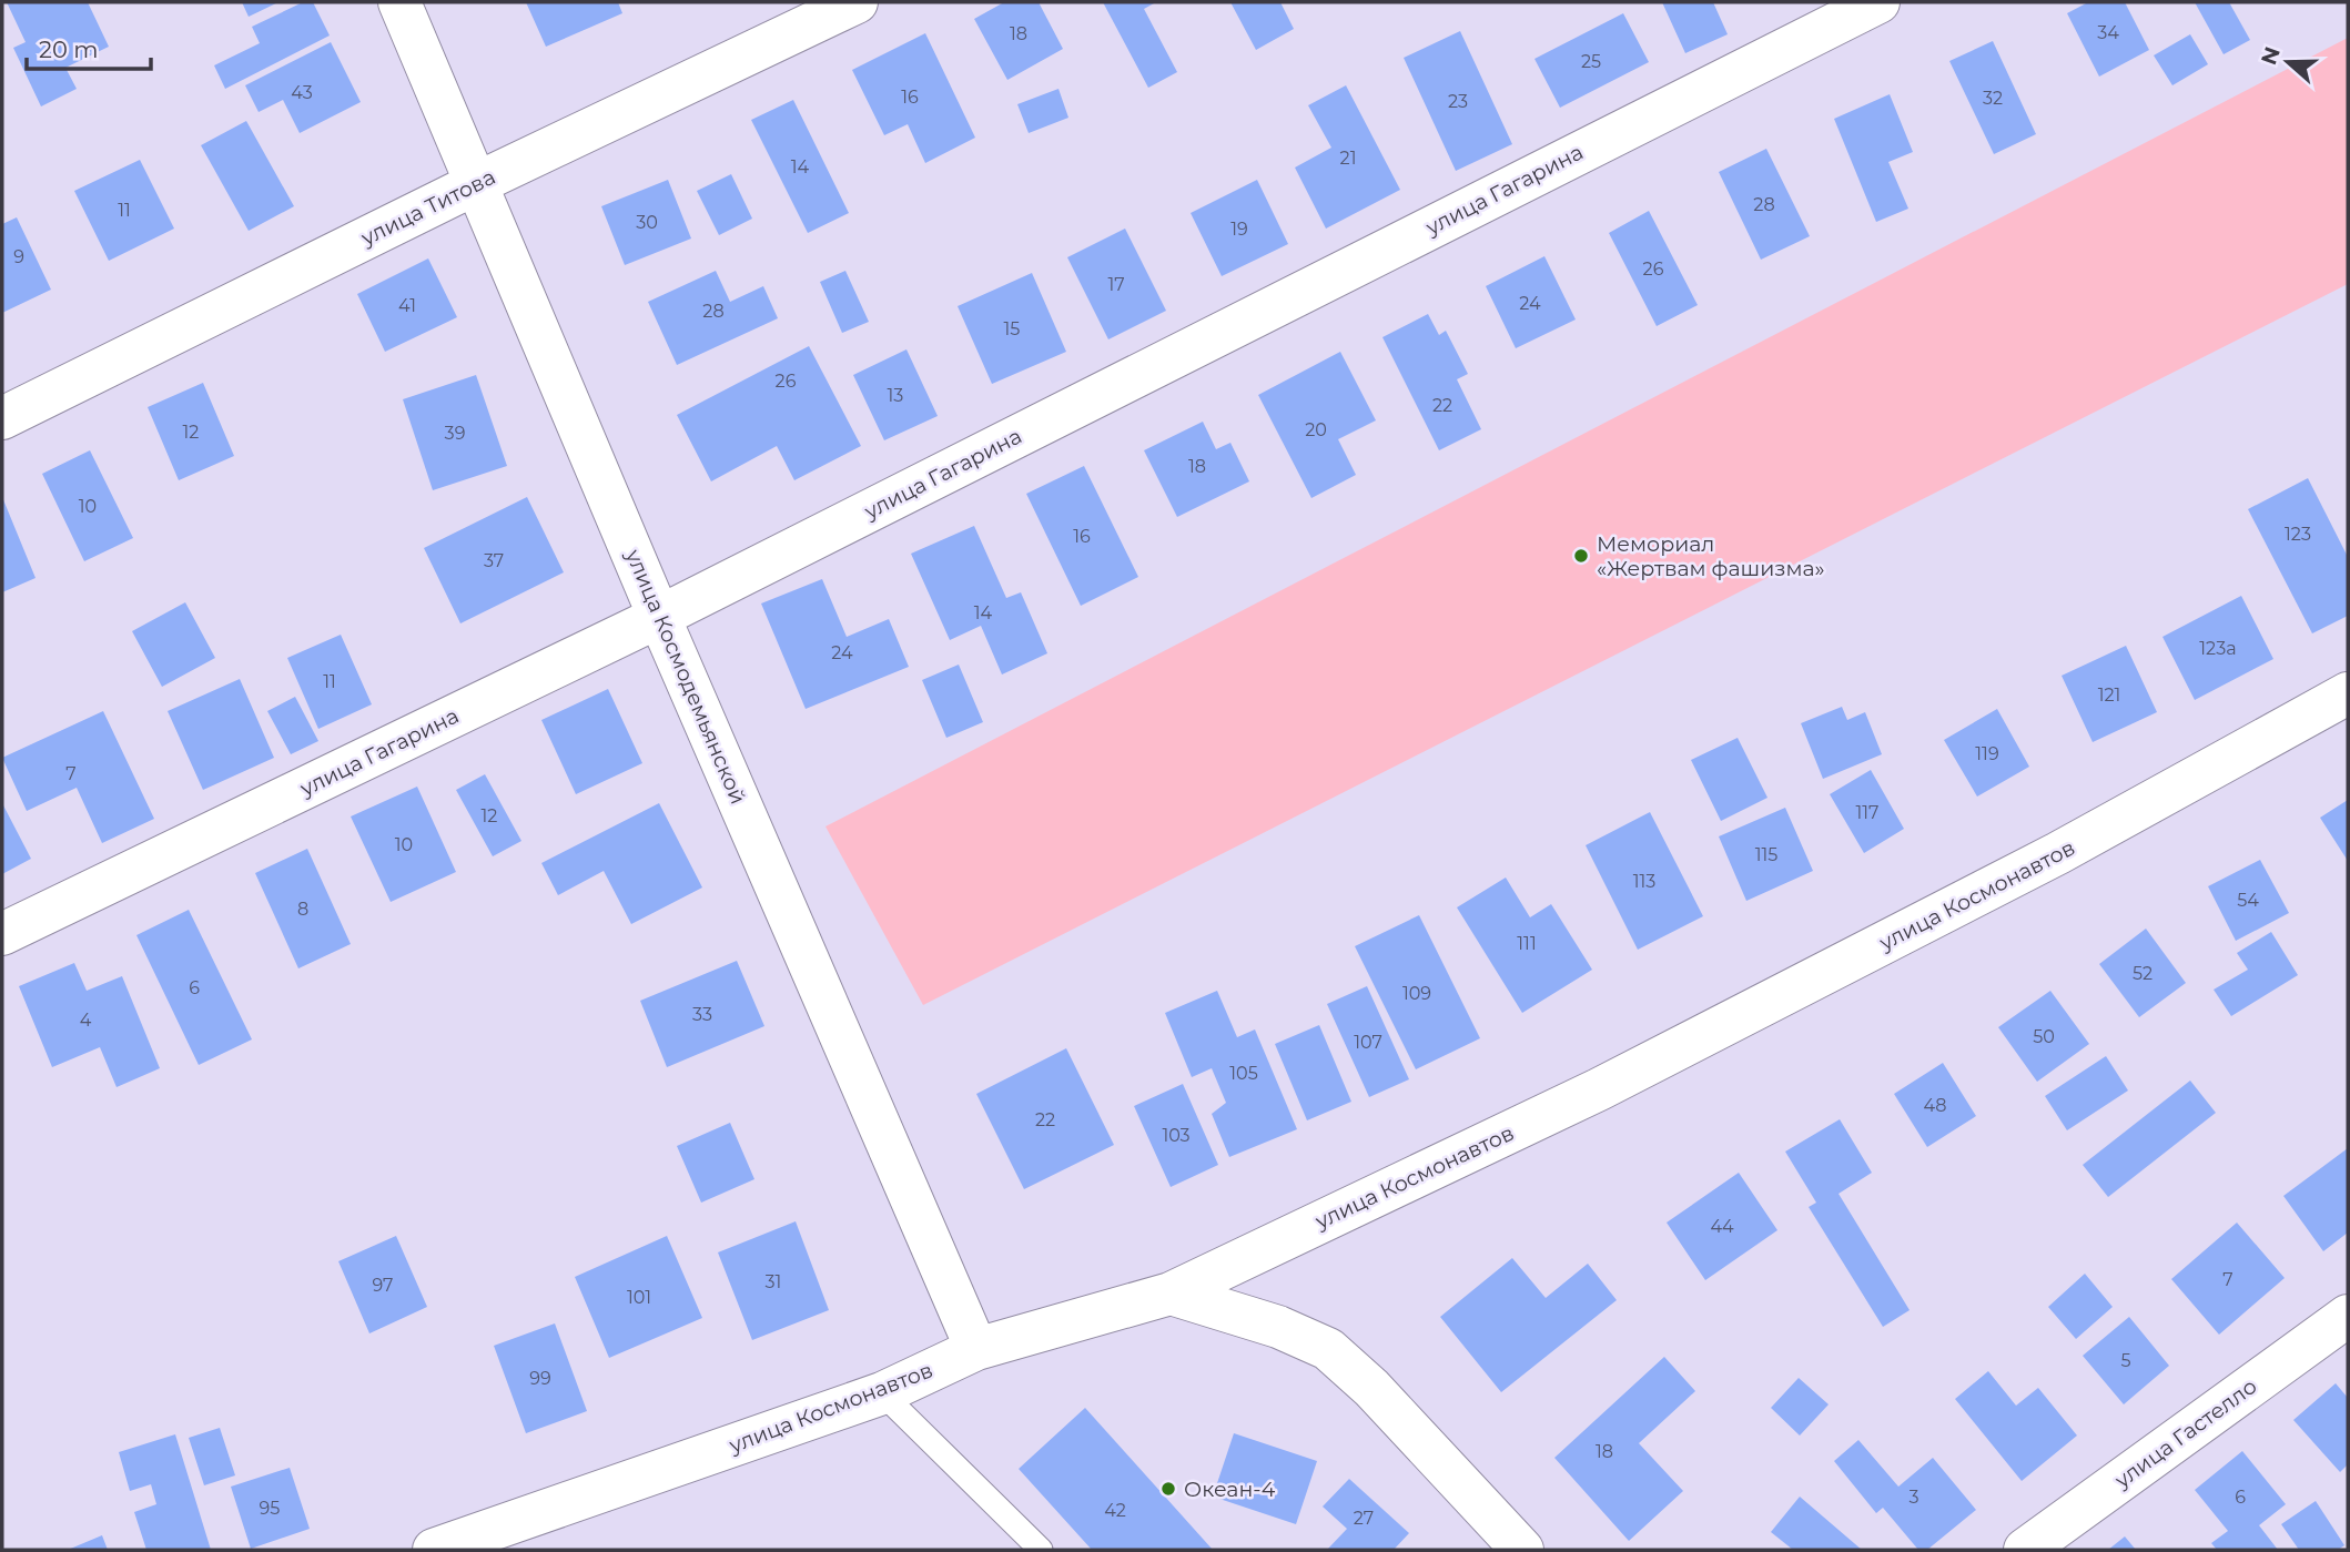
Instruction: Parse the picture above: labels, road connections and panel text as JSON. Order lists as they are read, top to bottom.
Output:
{
  "streets": {
    "street": [
      "улица Гагарина",
      "улица Титова",
      "улица Космодемьянской",
      "улица Космонавтов",
      "улица Гастелло"
    ]
  },
  "crossings": [
    ["улица Гагарина", "улица Космодемьянской"],
    ["улица Титова", "улица Космодемьянской"],
    ["улица Космодемьянской", "улица Космонавтов"]
  ],
  "places": ["Мемориал «Жертвам фашизма»", "Океан-4"],
  "house_numbers": [
    "34",
    "18",
    "25",
    "43",
    "16",
    "32",
    "23",
    "21",
    "14",
    "28",
    "11",
    "30",
    "19",
    "9",
    "26",
    "17",
    "24",
    "41",
    "28",
    "15",
    "26",
    "13",
    "22",
    "20",
    "12",
    "39",
    "18",
    "10",
    "123",
    "16",
    "37",
    "14",
    "123a",
    "24",
    "11",
    "121",
    "119",
    "7",
    "117",
    "12",
    "10",
    "115",
    "113",
    "54",
    "8",
    "111",
    "52",
    "6",
    "109",
    "33",
    "4",
    "50",
    "107",
    "105",
    "48",
    "22",
    "103",
    "44",
    "7",
    "31",
    "97",
    "101",
    "5",
    "99",
    "18",
    "3",
    "6",
    "95",
    "42",
    "27"
  ],
  "scale_bar": "20 m",
  "north": "left"
}
